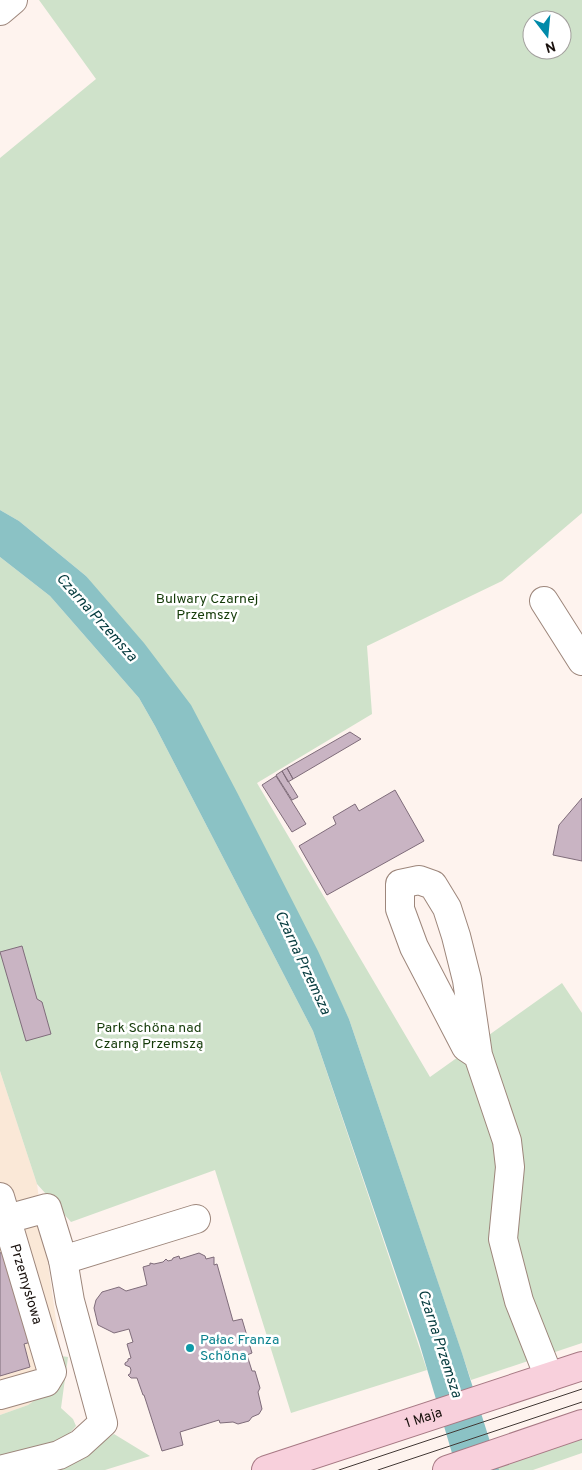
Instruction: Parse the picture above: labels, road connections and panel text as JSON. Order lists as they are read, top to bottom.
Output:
{
  "streets": {
    "main road": ["1 Maja"],
    "street": ["Przemysłowa"]
  },
  "water": ["Czarna Przemsza"],
  "parks": ["Bulwary Czarnej Przemszy", "Park Schöna nad Czarną Przemszą"],
  "places": ["Pałac Franza Schöna"],
  "north": "bottom"
}
